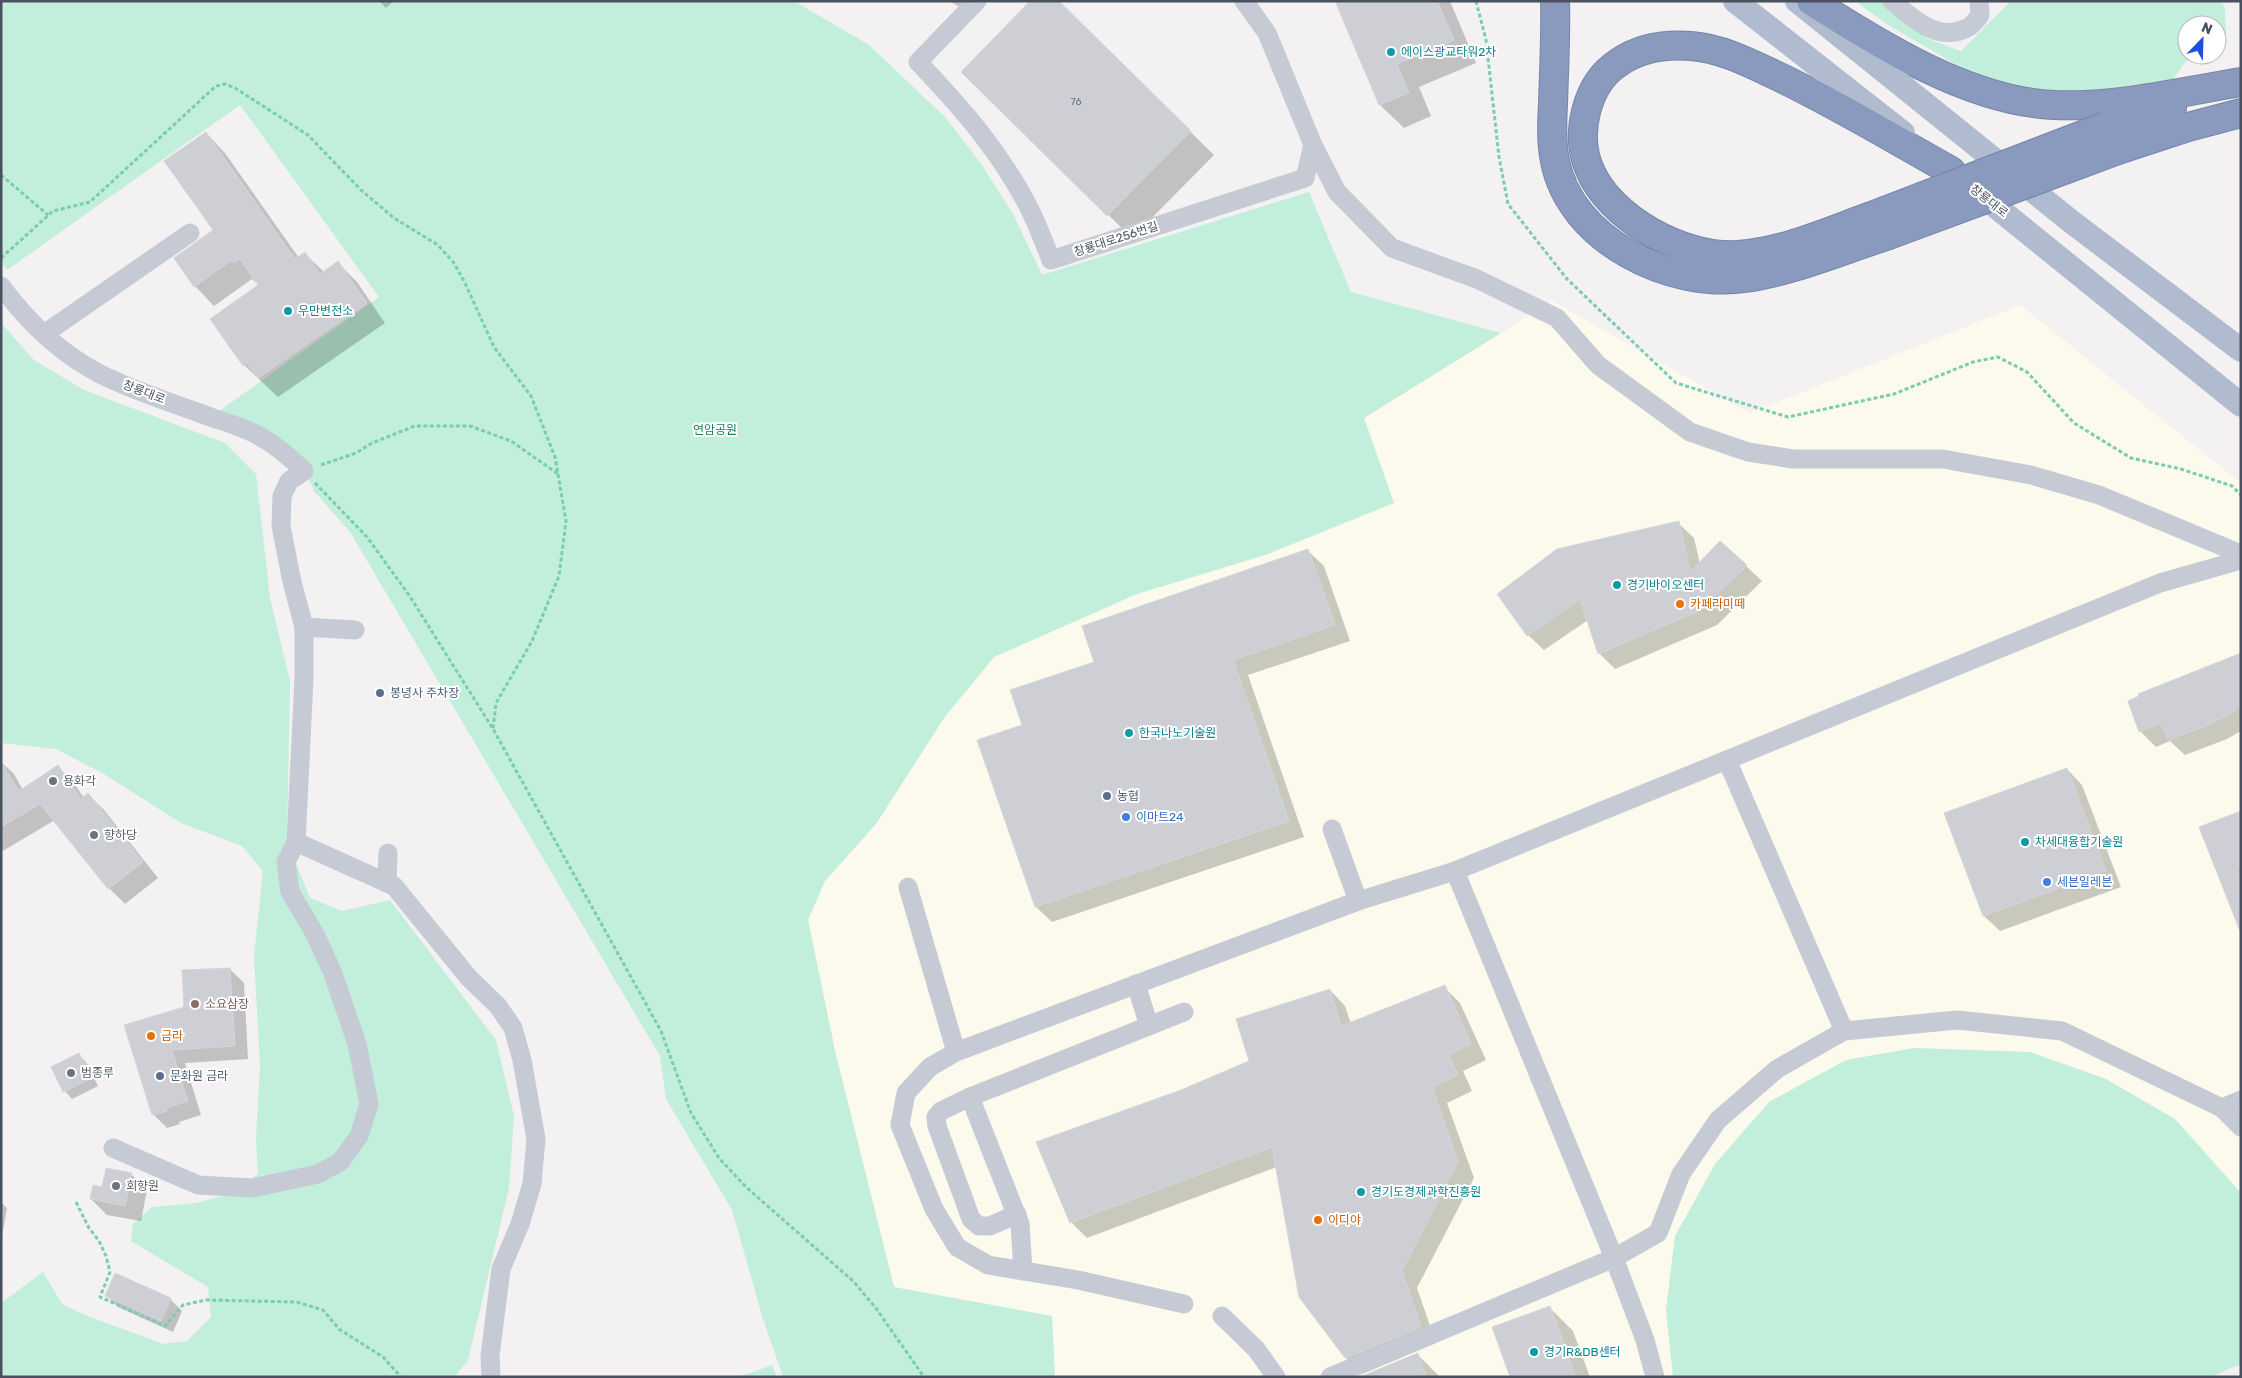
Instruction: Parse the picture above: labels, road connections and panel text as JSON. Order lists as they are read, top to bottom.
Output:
{
  "streets": {
    "main road": ["창룡대로"],
    "street": ["창룡대로256번길"]
  },
  "parks": ["연암공원"],
  "places": [
    "에이스광교타워2차",
    "우만변전소",
    "경기바이오센터",
    "카페라미떼",
    "봉녕사 주차장",
    "한국나노기술원",
    "용화각",
    "농협",
    "이마트24",
    "향하당",
    "차세대융합기술원",
    "세븐일레븐",
    "소요삼장",
    "금라",
    "범종루",
    "문화원 금라",
    "회향원",
    "경기도경제과학진흥원",
    "이디야",
    "경기R&DB센터"
  ],
  "house_numbers": ["76"],
  "north": "top right"
}
